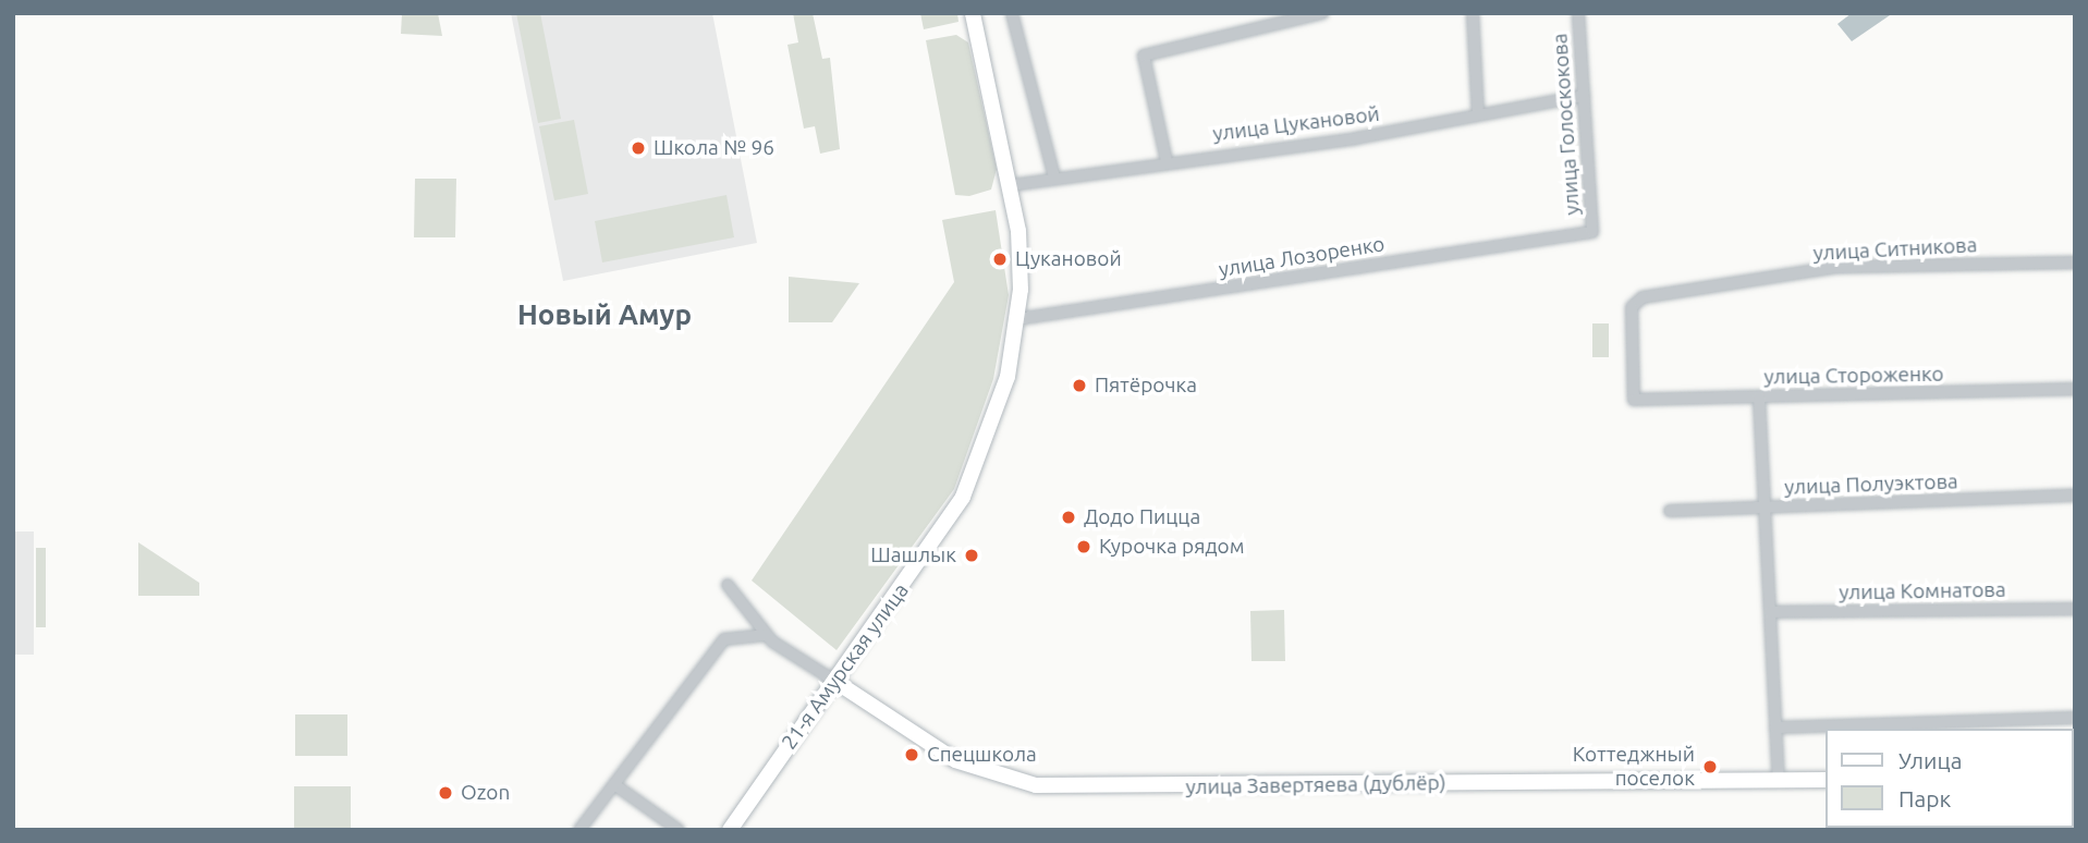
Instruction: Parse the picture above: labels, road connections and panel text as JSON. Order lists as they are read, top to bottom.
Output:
{
  "streets": {
    "street": [
      "улица Цукановой",
      "улица Голоскокова",
      "улица Ситникова",
      "улица Лозоренко",
      "улица Стороженко",
      "улица Полуэктова",
      "улица Комнатова",
      "21-я Амурская улица",
      "улица Завертяева (дублёр)"
    ]
  },
  "crossings": [
    ["улица Цукановой", "улица Голоскокова"],
    ["улица Цукановой", "21-я Амурская улица"],
    ["улица Голоскокова", "улица Лозоренко"],
    ["улица Ситникова", "улица Стороженко"],
    ["улица Лозоренко", "21-я Амурская улица"],
    ["21-я Амурская улица", "улица Завертяева (дублёр)"]
  ],
  "districts": ["Новый Амур"],
  "places": [
    "Школа № 96",
    "Цукановой",
    "Пятёрочка",
    "Додо Пицца",
    "Курочка рядом",
    "Шашлык",
    "Спецшкола",
    "Коттеджный поселок",
    "Ozon"
  ],
  "legend": ["Улица", "Парк"]
}
